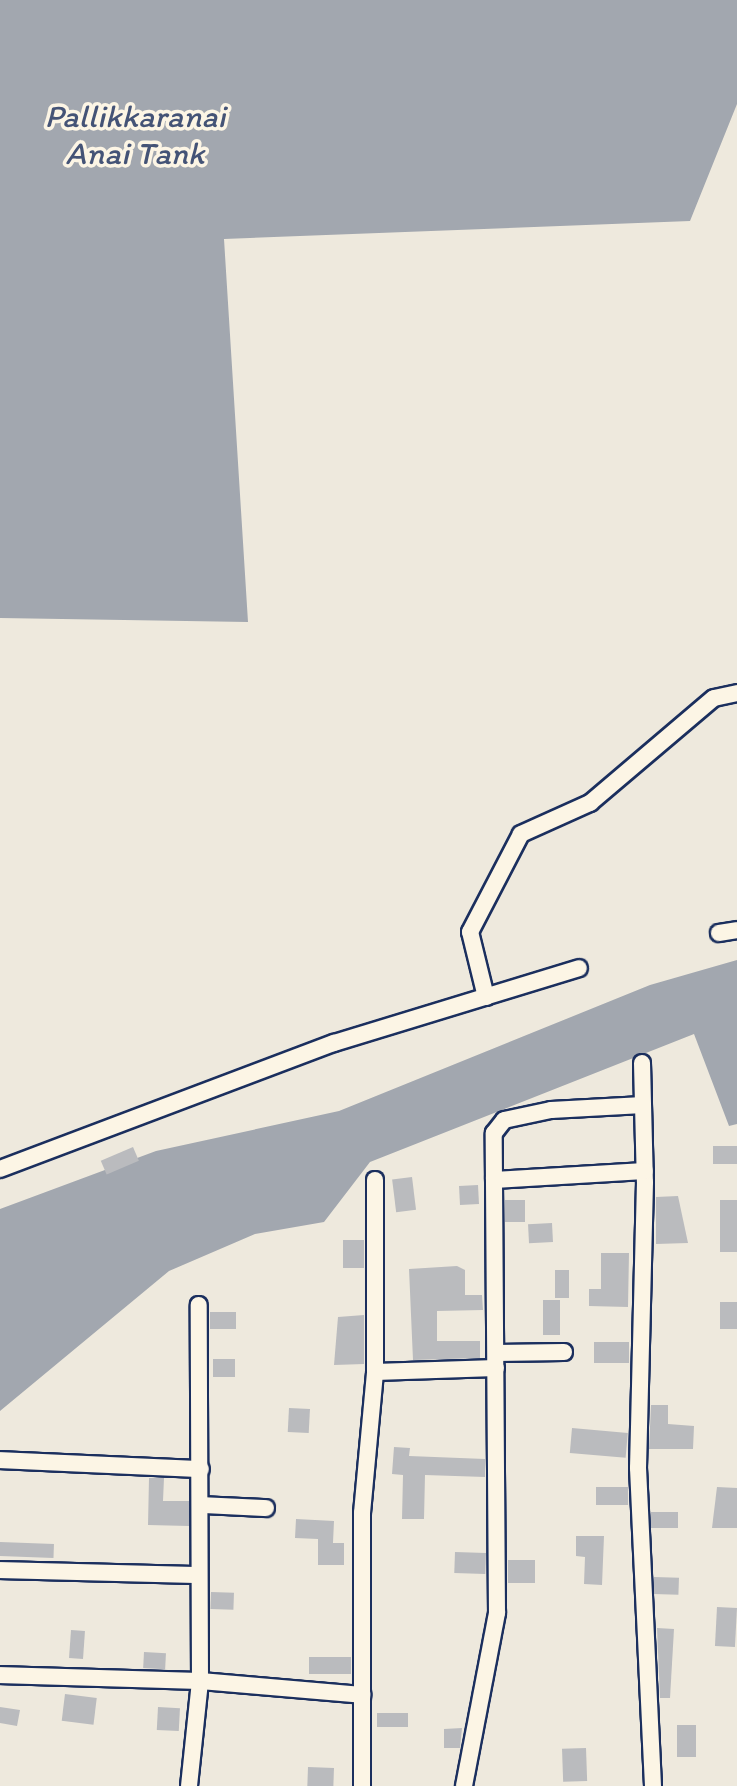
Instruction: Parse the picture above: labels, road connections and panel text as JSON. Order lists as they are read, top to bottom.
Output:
{
  "water": ["Pallikkaranai Anai Tank"]
}
